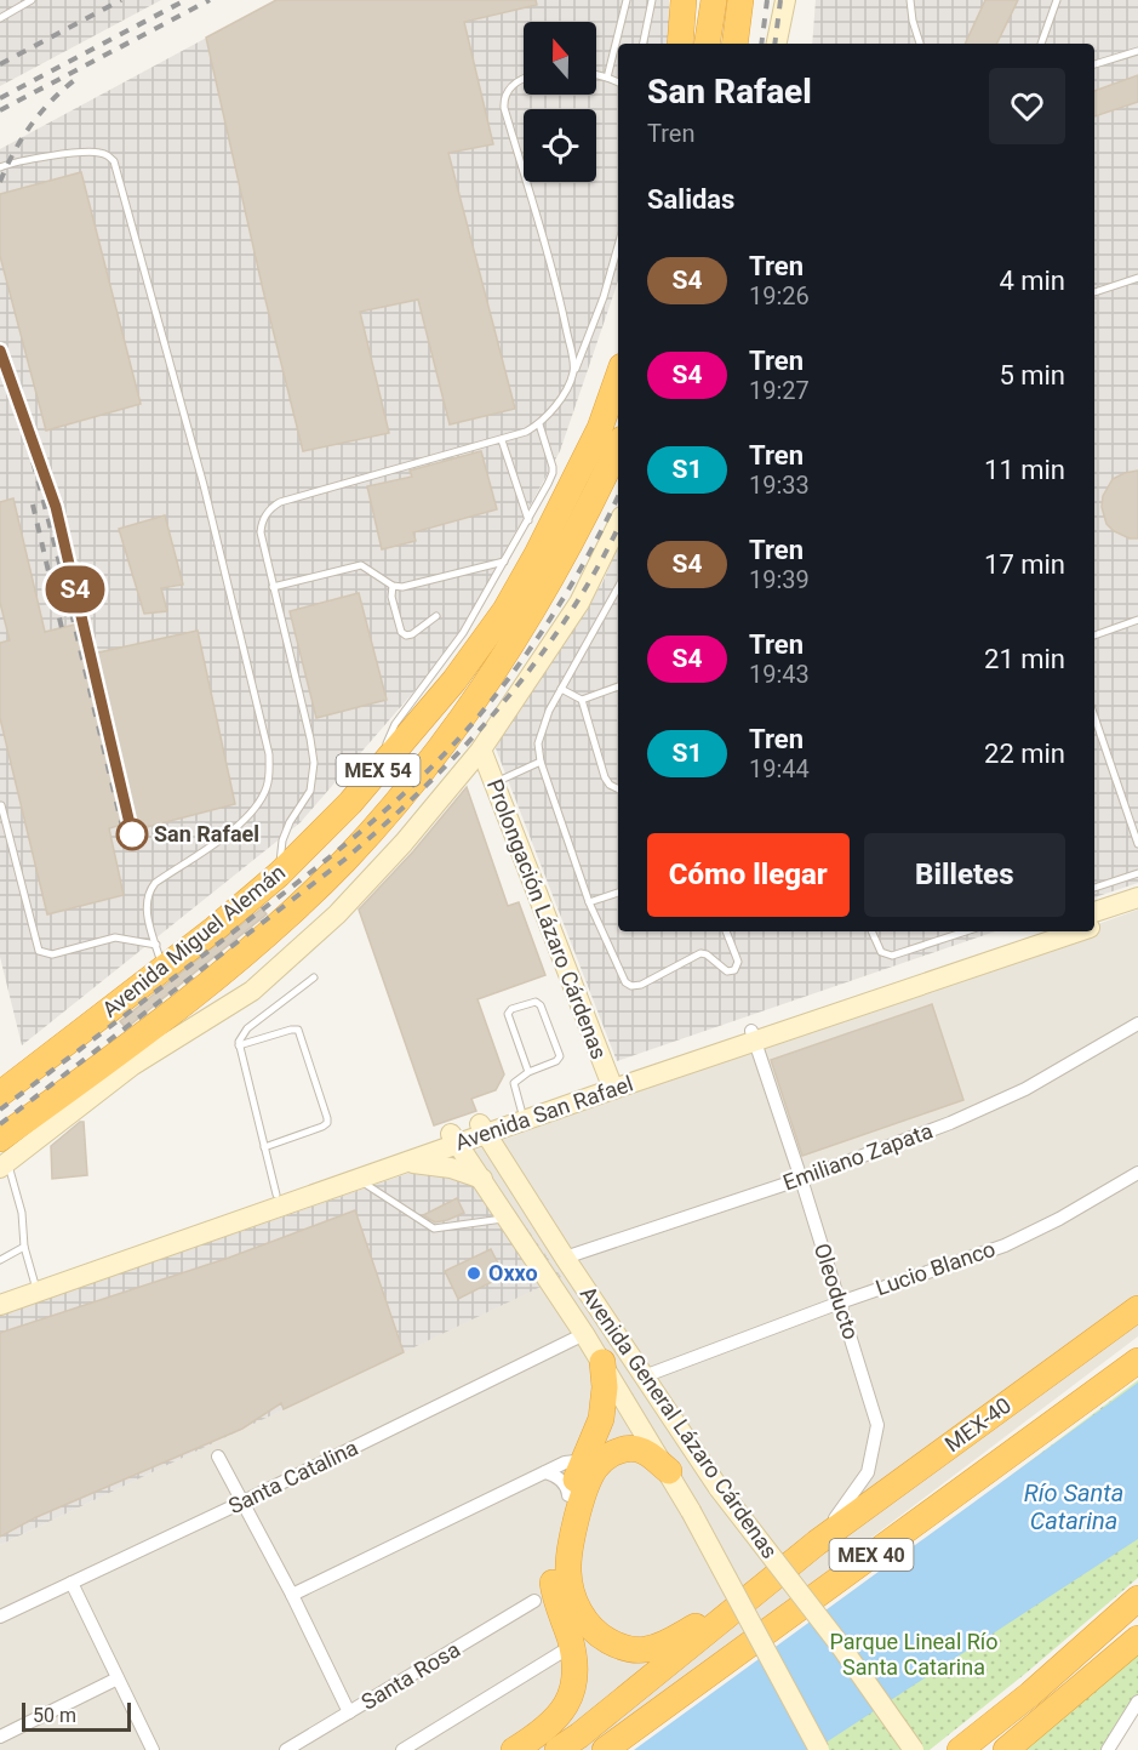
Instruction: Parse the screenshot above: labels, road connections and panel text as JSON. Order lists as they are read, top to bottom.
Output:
{
  "streets": {
    "highway": [
      "MEX 54",
      "Avenida Miguel Alemán",
      "MEX-40",
      "MEX 40"
    ],
    "street": [
      "Prolongación Lázaro Cárdenas",
      "Avenida San Rafael",
      "Emiliano Zapata",
      "Lucio Blanco",
      "Oleoducto",
      "Avenida General Lázaro Cárdenas",
      "Santa Catalina",
      "Santa Rosa"
    ]
  },
  "crossings": [
    ["Prolongación Lázaro Cárdenas", "Avenida San Rafael"],
    ["Avenida San Rafael", "Oleoducto"],
    ["Avenida San Rafael", "Avenida General Lázaro Cárdenas"],
    ["Emiliano Zapata", "Oleoducto"],
    ["Emiliano Zapata", "Avenida General Lázaro Cárdenas"],
    ["Lucio Blanco", "Oleoducto"],
    ["Lucio Blanco", "Avenida General Lázaro Cárdenas"],
    ["Oleoducto", "MEX-40"],
    ["Oleoducto", "MEX 40"],
    ["Avenida General Lázaro Cárdenas", "Santa Catalina"],
    ["MEX-40", "MEX 40"]
  ],
  "water": ["Río Santa Catarina"],
  "parks": ["Parque Lineal Río Santa Catarina"],
  "places": ["San Rafael", "Oxxo"],
  "scale_bar": "50 m",
  "north": "top",
  "page": {
    "on_map": "S4",
    "heading": [
      ["San Rafael", "Tren"],
      "Salidas"
    ],
    "list": [
      {
        "mark": "S4",
        "name": "Tren",
        "note": "19:26",
        "value": "4 min"
      },
      {
        "mark": "S4",
        "name": "Tren",
        "note": "19:27",
        "value": "5 min"
      },
      {
        "mark": "S1",
        "name": "Tren",
        "note": "19:33",
        "value": "11 min"
      },
      {
        "mark": "S4",
        "name": "Tren",
        "note": "19:39",
        "value": "17 min"
      },
      {
        "mark": "S4",
        "name": "Tren",
        "note": "19:43",
        "value": "21 min"
      },
      {
        "mark": "S1",
        "name": "Tren",
        "note": "19:44",
        "value": "22 min"
      }
    ],
    "buttons": ["Cómo llegar", "Billetes"],
    "scale": "50 m"
  }
}
